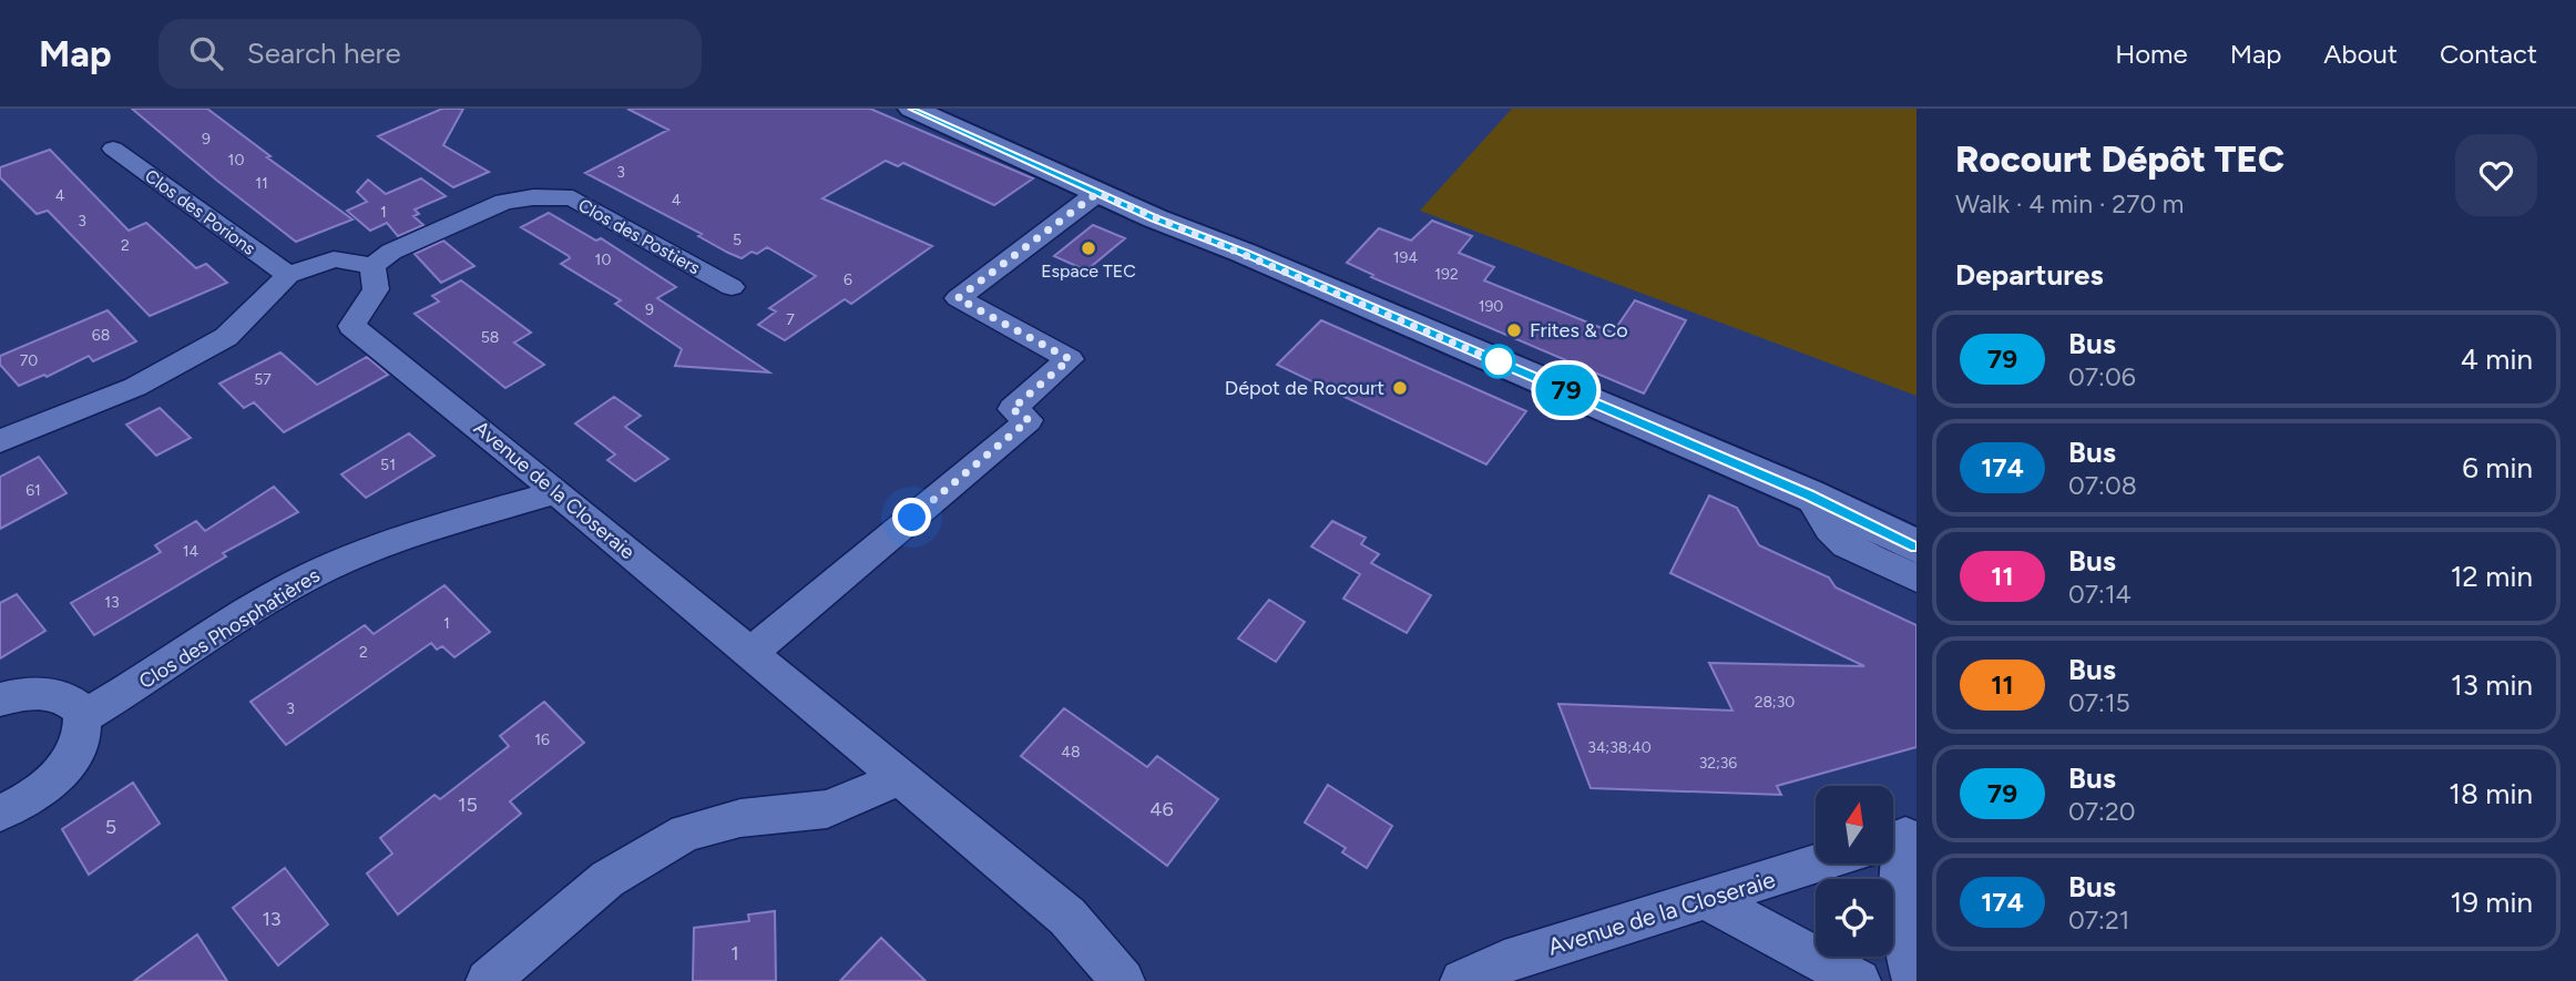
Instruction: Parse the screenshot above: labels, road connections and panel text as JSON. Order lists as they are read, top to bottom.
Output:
{
  "streets": {
    "street": [
      "Clos des Porions",
      "Clos des Postiers",
      "Avenue de la Closeraie",
      "Clos des Phosphatières"
    ]
  },
  "crossings": [
    ["Clos des Postiers", "Avenue de la Closeraie"],
    ["Avenue de la Closeraie", "Clos des Phosphatières"]
  ],
  "places": ["Espace TEC", "Frites & Co", "Dépot de Rocourt"],
  "lines": ["bus line 79"],
  "house_numbers": [
    "9",
    "10",
    "3",
    "11",
    "4",
    "4",
    "1",
    "3",
    "5",
    "2",
    "194",
    "10",
    "192",
    "6",
    "190",
    "9",
    "7",
    "68",
    "58",
    "70",
    "57",
    "51",
    "61",
    "14",
    "13",
    "1",
    "2",
    "28;30",
    "3",
    "16",
    "34;38;40",
    "48",
    "32;36",
    "15",
    "46",
    "5",
    "13",
    "1"
  ],
  "north": "top",
  "page": {
    "header": "Map",
    "search": "Search here",
    "nav": [
      "Home",
      "Map",
      "About",
      "Contact"
    ],
    "on_map": "79",
    "heading": [
      ["Rocourt Dépôt TEC", "Walk · 4 min · 270 m"],
      "Departures"
    ],
    "list": [
      {
        "mark": "79",
        "name": "Bus",
        "note": "07:06",
        "value": "4 min"
      },
      {
        "mark": "174",
        "name": "Bus",
        "note": "07:08",
        "value": "6 min"
      },
      {
        "mark": "11",
        "name": "Bus",
        "note": "07:14",
        "value": "12 min"
      },
      {
        "mark": "11",
        "name": "Bus",
        "note": "07:15",
        "value": "13 min"
      },
      {
        "mark": "79",
        "name": "Bus",
        "note": "07:20",
        "value": "18 min"
      },
      {
        "mark": "174",
        "name": "Bus",
        "note": "07:21",
        "value": "19 min"
      }
    ]
  }
}
